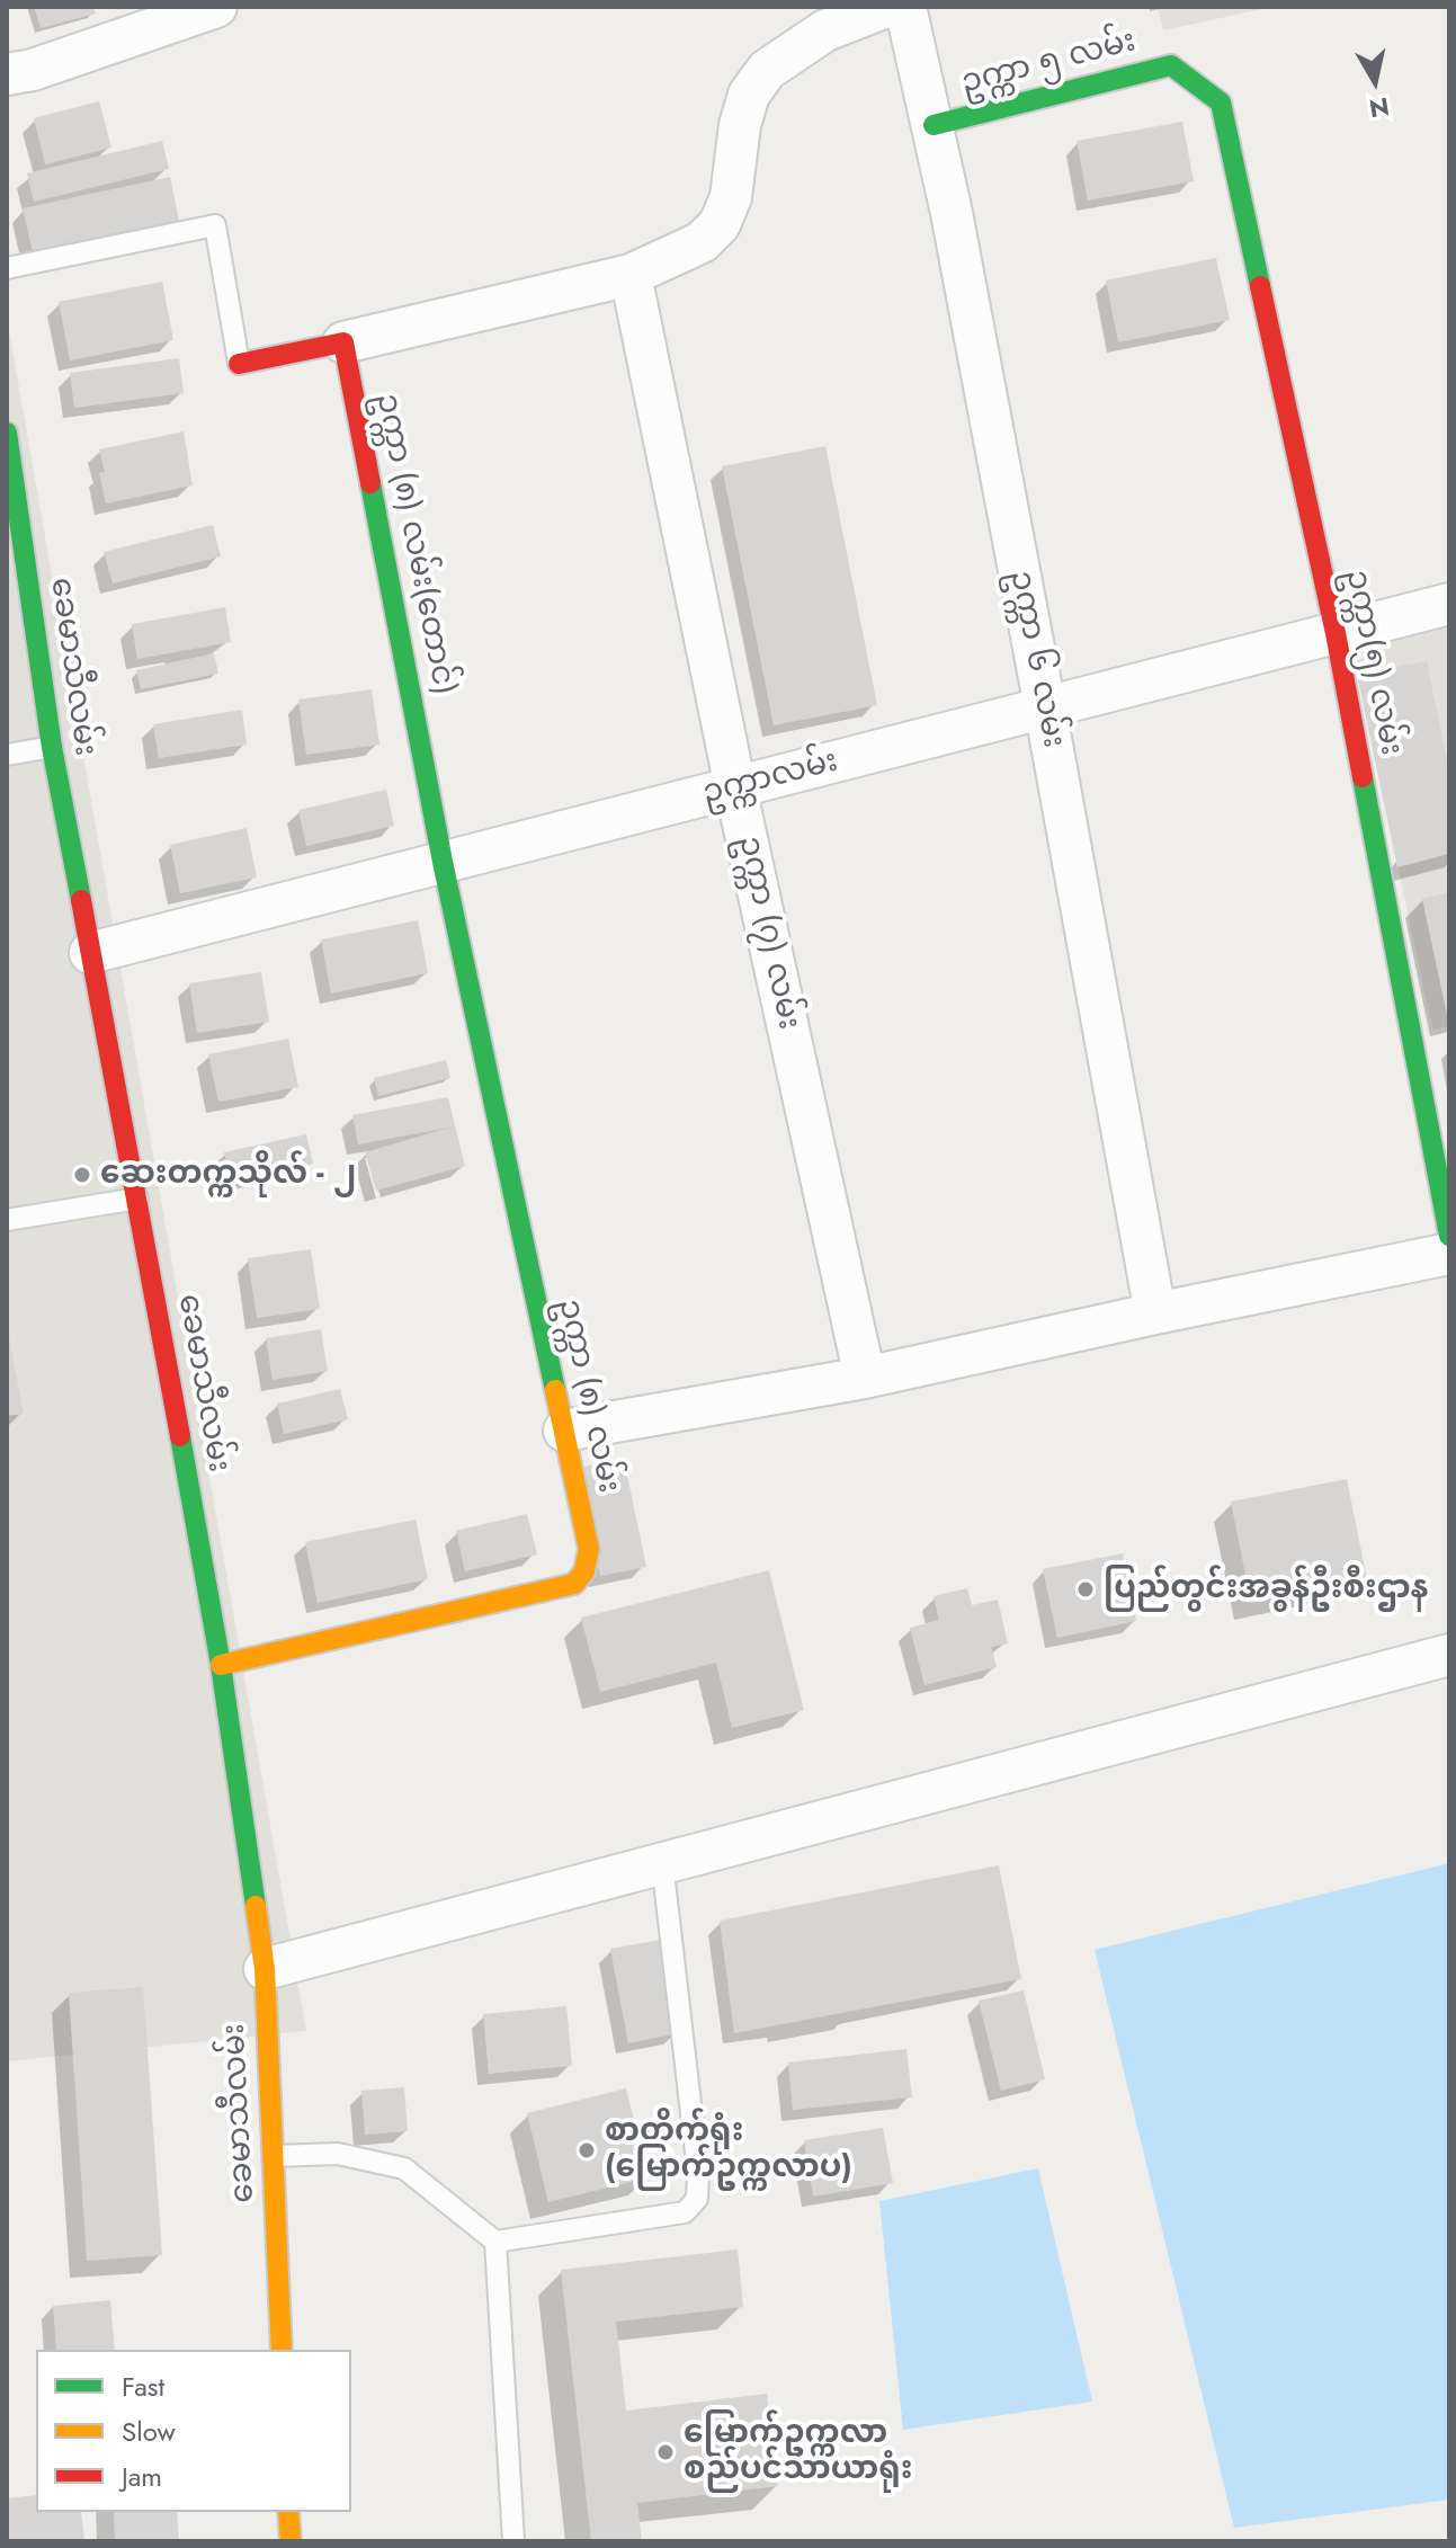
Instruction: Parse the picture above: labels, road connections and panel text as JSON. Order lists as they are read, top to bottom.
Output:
{
  "streets": {
    "street": [
      "ဥက္ကာ ၅ လမ်း",
      "ဥက္ကာ (၈) လမ်း(တောင်)",
      "ဥက္ကာ ၆ လမ်း",
      "ဥက္ကာ(၅) လမ်း",
      "ခေမာသီလမ်း",
      "ဥက္ကာလမ်း",
      "ဥက္ကာ (၇) လမ်း",
      "ဥက္ကာ (၈) လမ်း"
    ]
  },
  "crossings": [
    ["ဥက္ကာ ၅ လမ်း", "ဥက္ကာ ၆ လမ်း"],
    ["ဥက္ကာ ၅ လမ်း", "ဥက္ကာ(၅) လမ်း"],
    ["ဥက္ကာ (၈) လမ်း(တောင်)", "ဥက္ကာလမ်း"],
    ["ဥက္ကာ (၈) လမ်း(တောင်)", "ဥက္ကာ (၈) လမ်း"],
    ["ဥက္ကာ ၆ လမ်း", "ဥက္ကာလမ်း"],
    ["ဥက္ကာ(၅) လမ်း", "ဥက္ကာလမ်း"],
    ["ခေမာသီလမ်း", "ဥက္ကာလမ်း"],
    ["ခေမာသီလမ်း", "ဥက္ကာ (၈) လမ်း"],
    ["ဥက္ကာလမ်း", "ဥက္ကာ (၇) လမ်း"],
    ["ဥက္ကာလမ်း", "ဥက္ကာ (၈) လမ်း"]
  ],
  "places": [
    "ဆေးတက္ကသိုလ် - ၂",
    "ပြည်တွင်းအခွန်ဦးစီးဌာန",
    "စာတိုက်ရုံး (မြောက်ဥက္ကလာပ)",
    "မြောက်ဥက္ကလာ စည်ပင်သာယာရုံး"
  ],
  "legend": ["Fast", "Slow", "Jam"],
  "north": "bottom"
}
